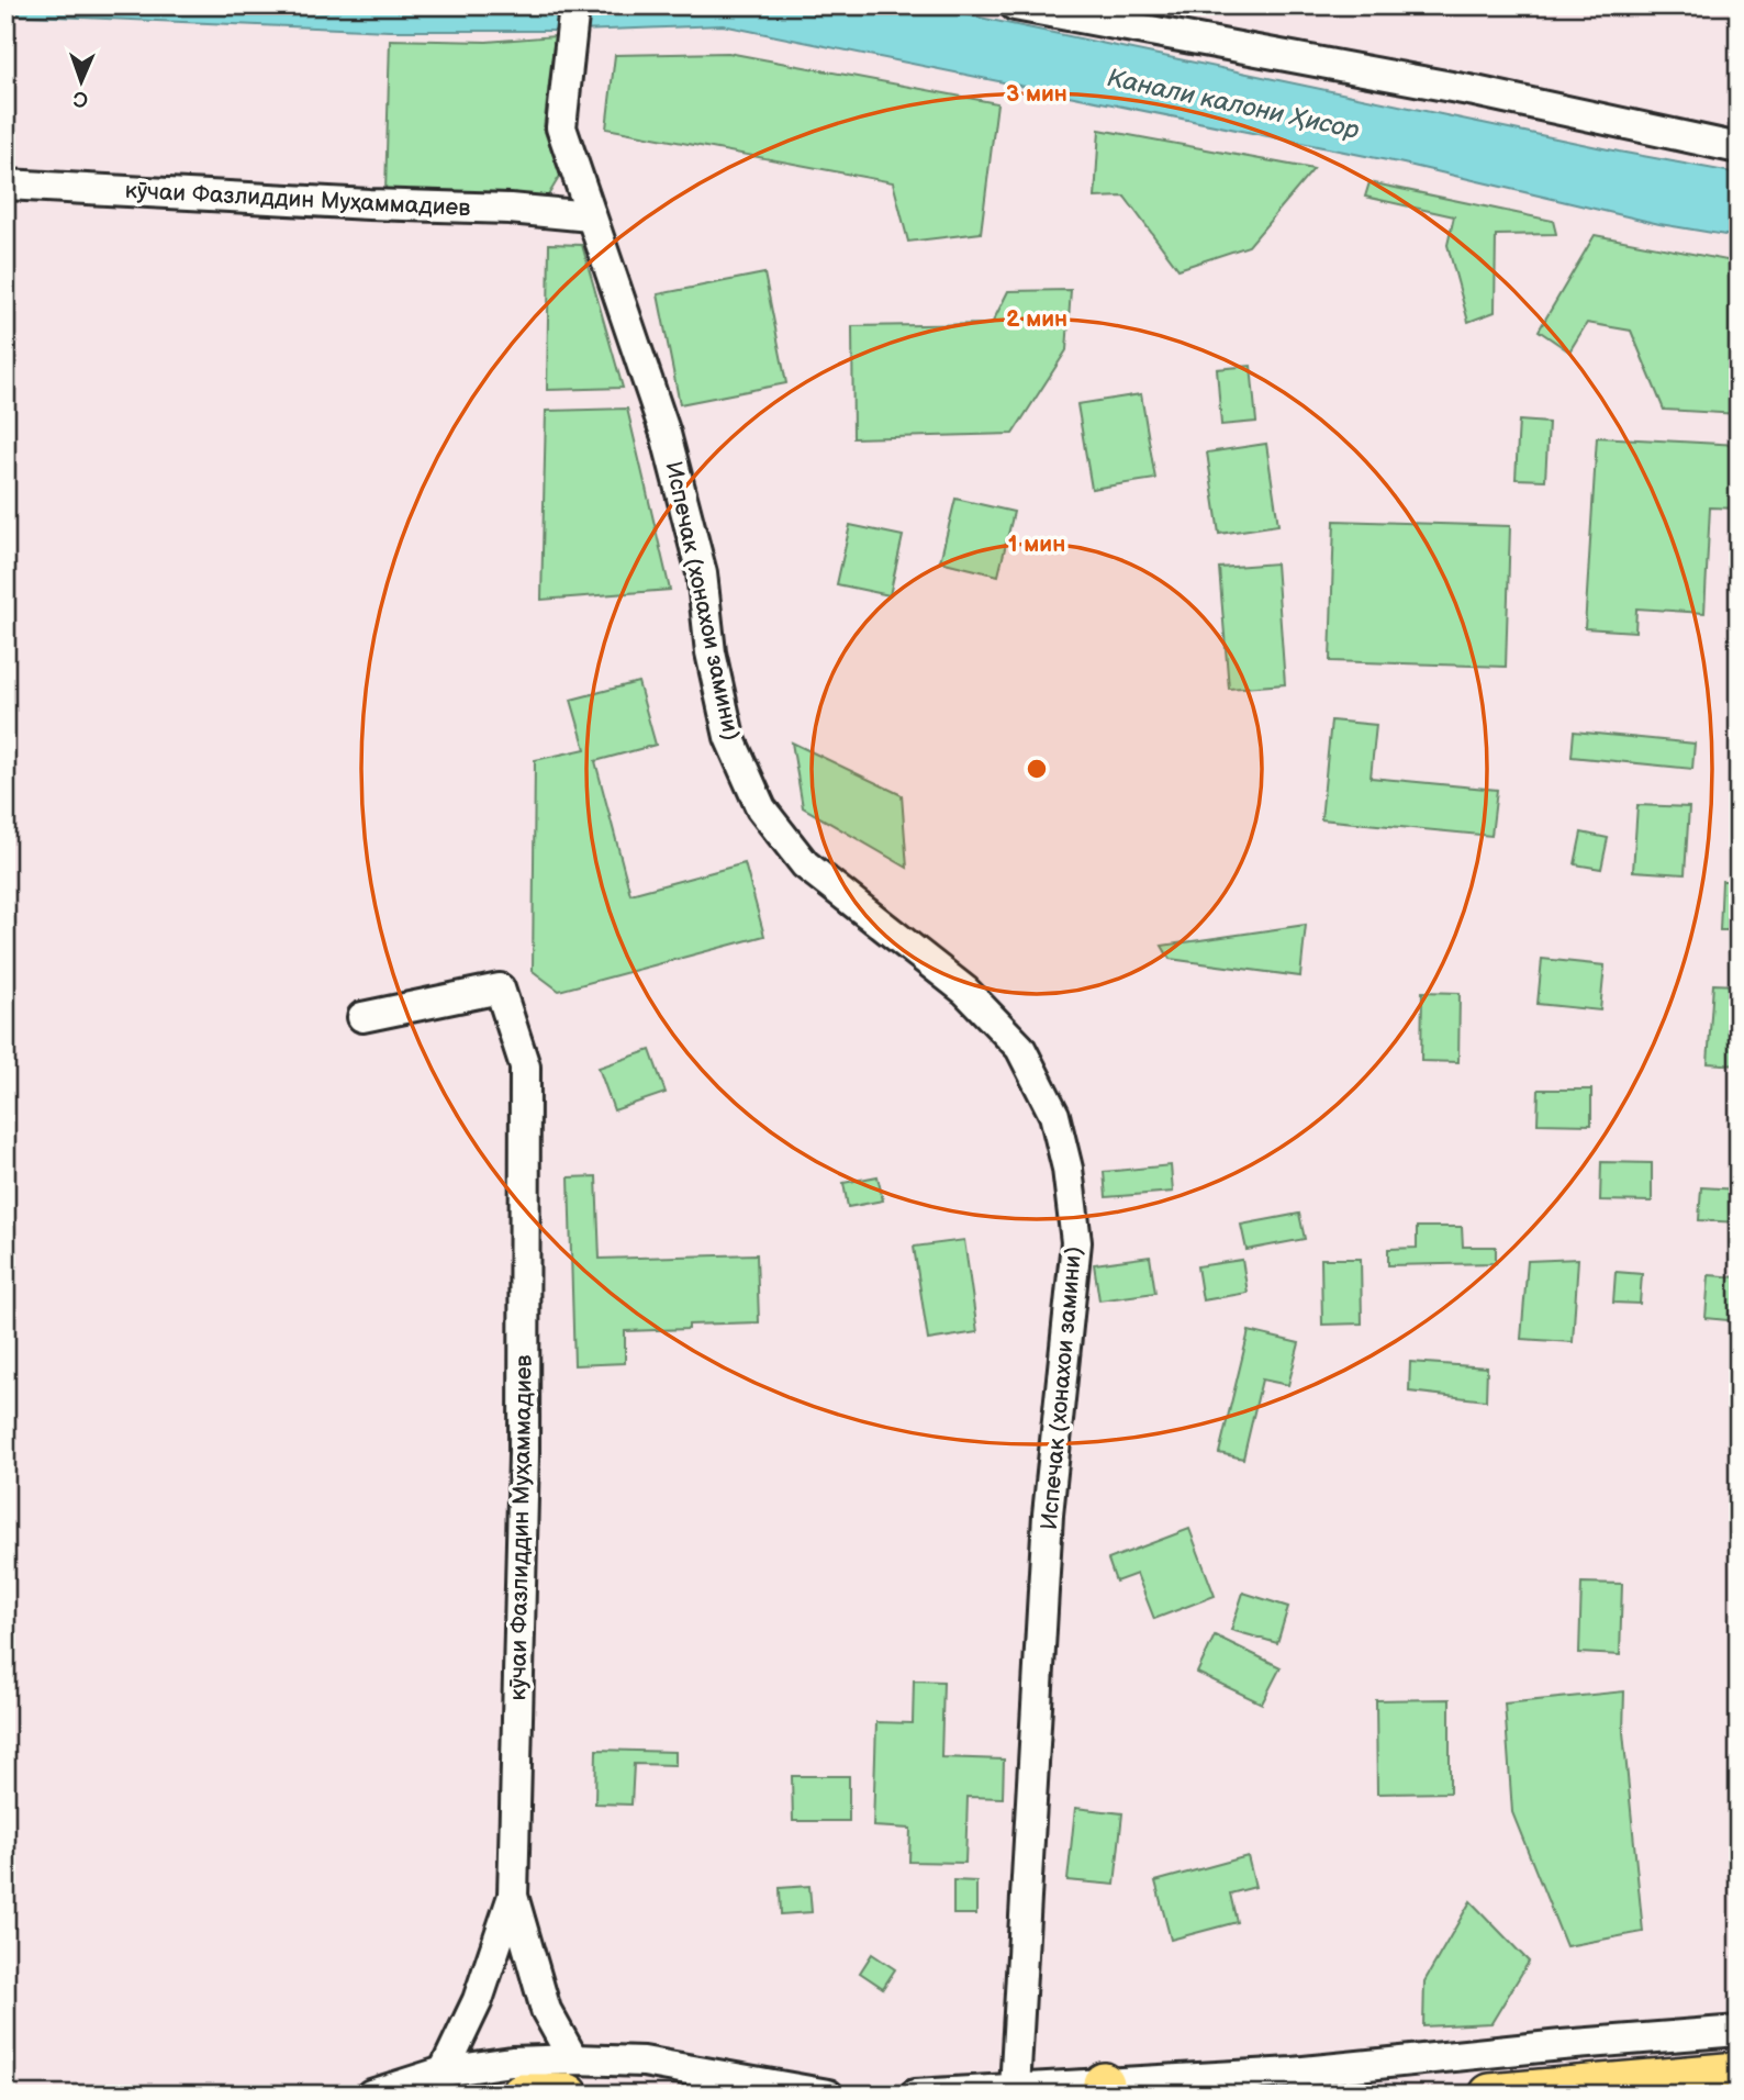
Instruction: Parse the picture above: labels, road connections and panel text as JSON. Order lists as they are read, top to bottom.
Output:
{
  "streets": {
    "street": ["кӯчаи Фазлиддин Муҳаммадиев", "Испечак (хонахои замини)"]
  },
  "crossings": [
    ["кӯчаи Фазлиддин Муҳаммадиев", "Испечак (хонахои замини)"]
  ],
  "water": ["Канали калони Ҳисор"],
  "north": "bottom",
  "rings": ["3 мин", "2 мин", "1 мин"]
}
